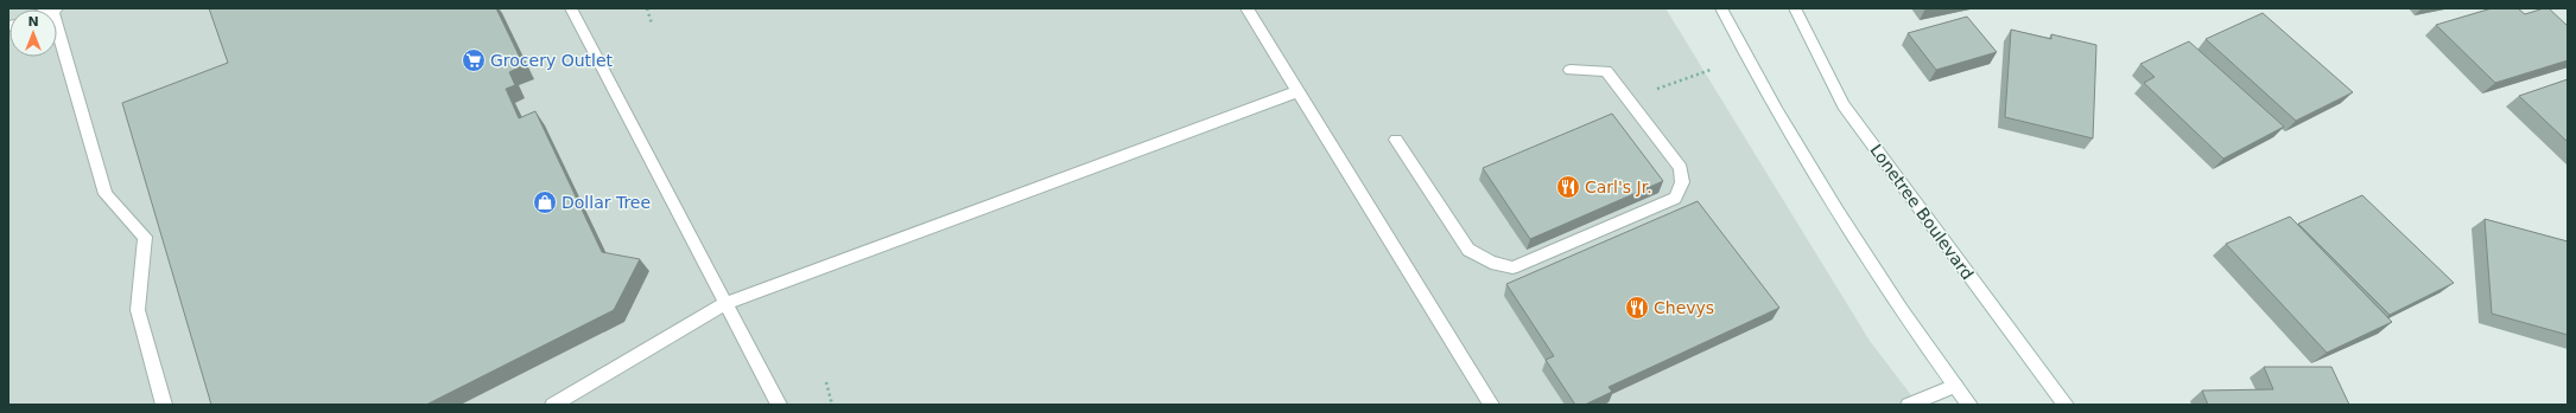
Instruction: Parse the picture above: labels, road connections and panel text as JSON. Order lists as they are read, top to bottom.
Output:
{
  "streets": {
    "main road": ["Lonetree Boulevard"]
  },
  "places": {
    "supermarket": ["Grocery Outlet"],
    "restaurant": ["Carl's Jr.", "Chevys"],
    "shop": ["Dollar Tree"]
  },
  "north": "top"
}
